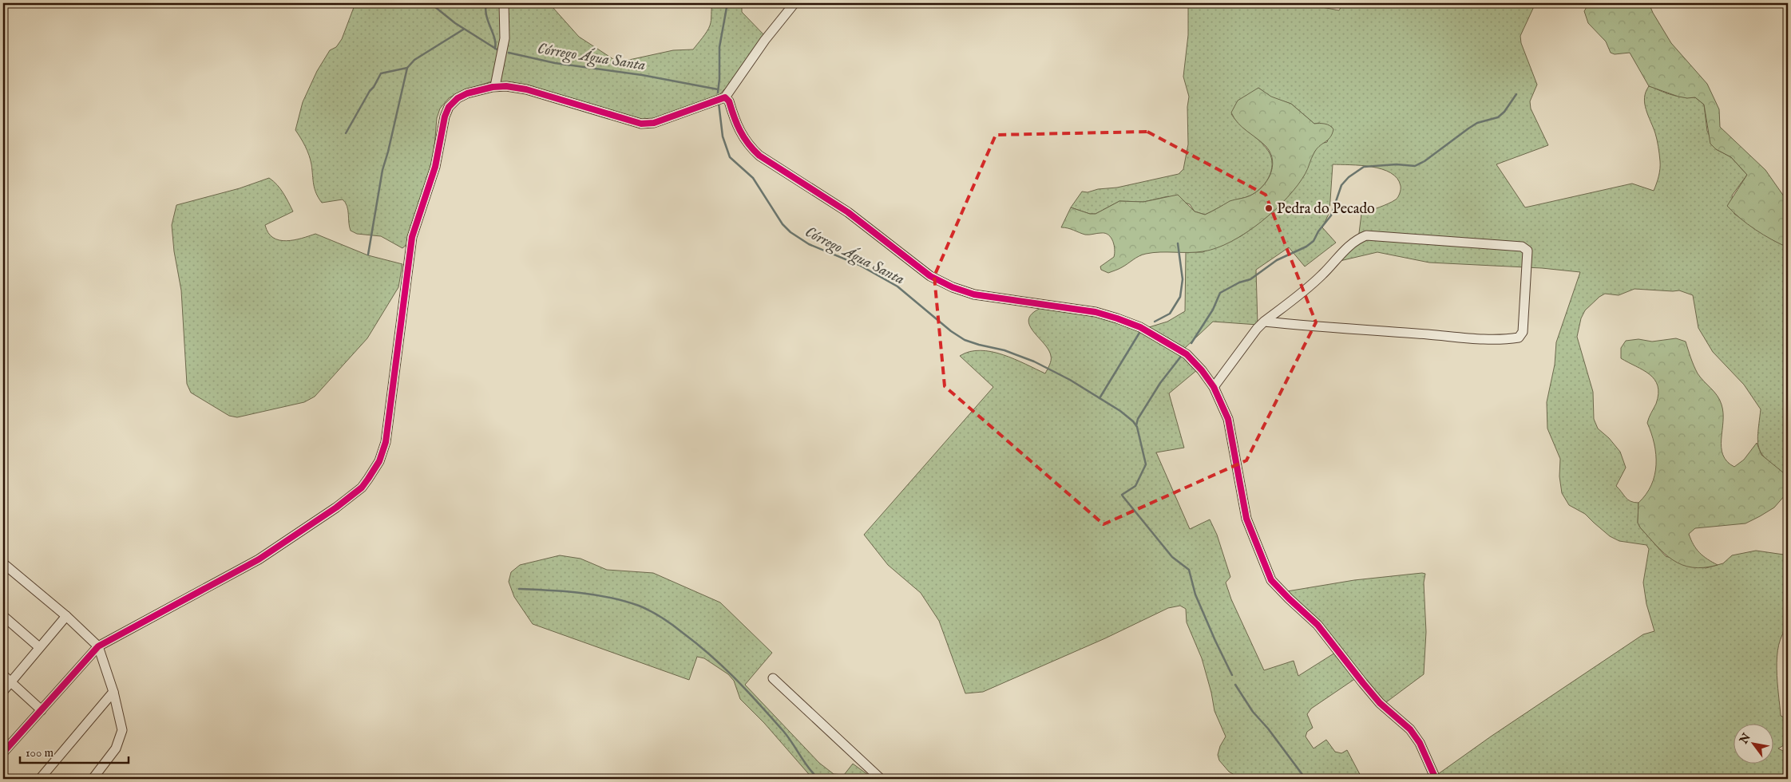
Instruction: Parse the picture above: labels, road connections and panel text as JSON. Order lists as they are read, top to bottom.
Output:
{
  "water": ["Córrego Água Santa"],
  "places": ["Pedra do Pecado"],
  "scale_bar": "100 m",
  "north": "top left"
}
